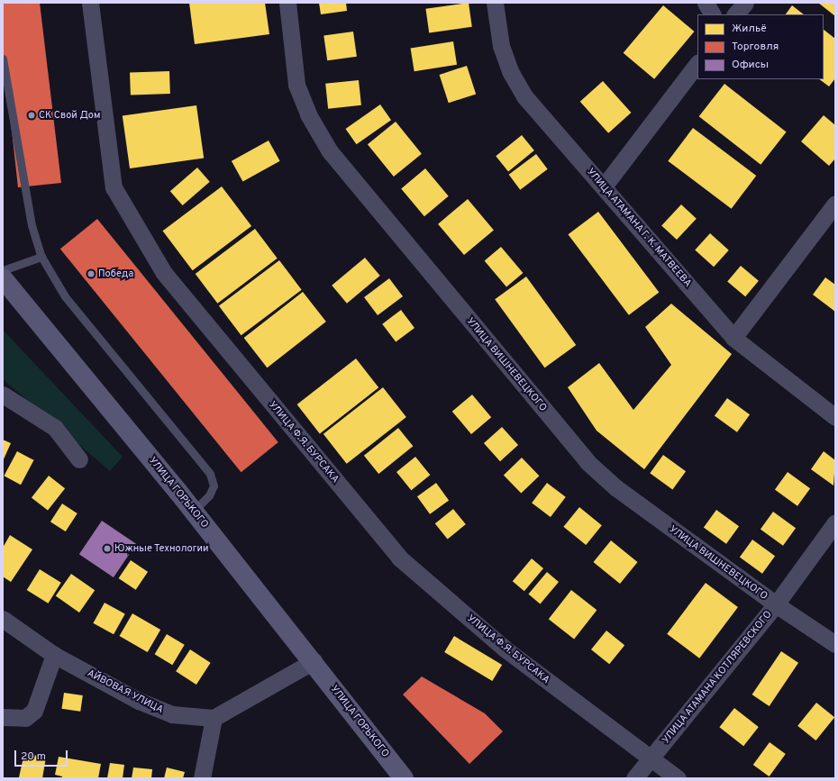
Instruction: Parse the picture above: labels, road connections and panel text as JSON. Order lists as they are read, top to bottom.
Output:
{
  "streets": {
    "main road": ["УЛИЦА ГОРЬКОГО"],
    "street": [
      "УЛИЦА АТАМАНА Г. К. МАТВЕЕВА",
      "УЛИЦА ВИШНЕВЕЦКОГО",
      "УЛИЦА Ф.Я. БУРСАКА",
      "УЛИЦА АТАМАНА КОТЛЯРЕВСКОГО",
      "АЙВОВАЯ УЛИЦА"
    ]
  },
  "crossings": [
    ["УЛИЦА ВИШНЕВЕЦКОГО", "УЛИЦА АТАМАНА КОТЛЯРЕВСКОГО"],
    ["УЛИЦА Ф.Я. БУРСАКА", "УЛИЦА АТАМАНА КОТЛЯРЕВСКОГО"]
  ],
  "places": ["СК Свой Дом", "Победа", "Южные Технологии"],
  "legend": ["Жильё", "Торговля", "Офисы"],
  "scale_bar": "20 m"
}
